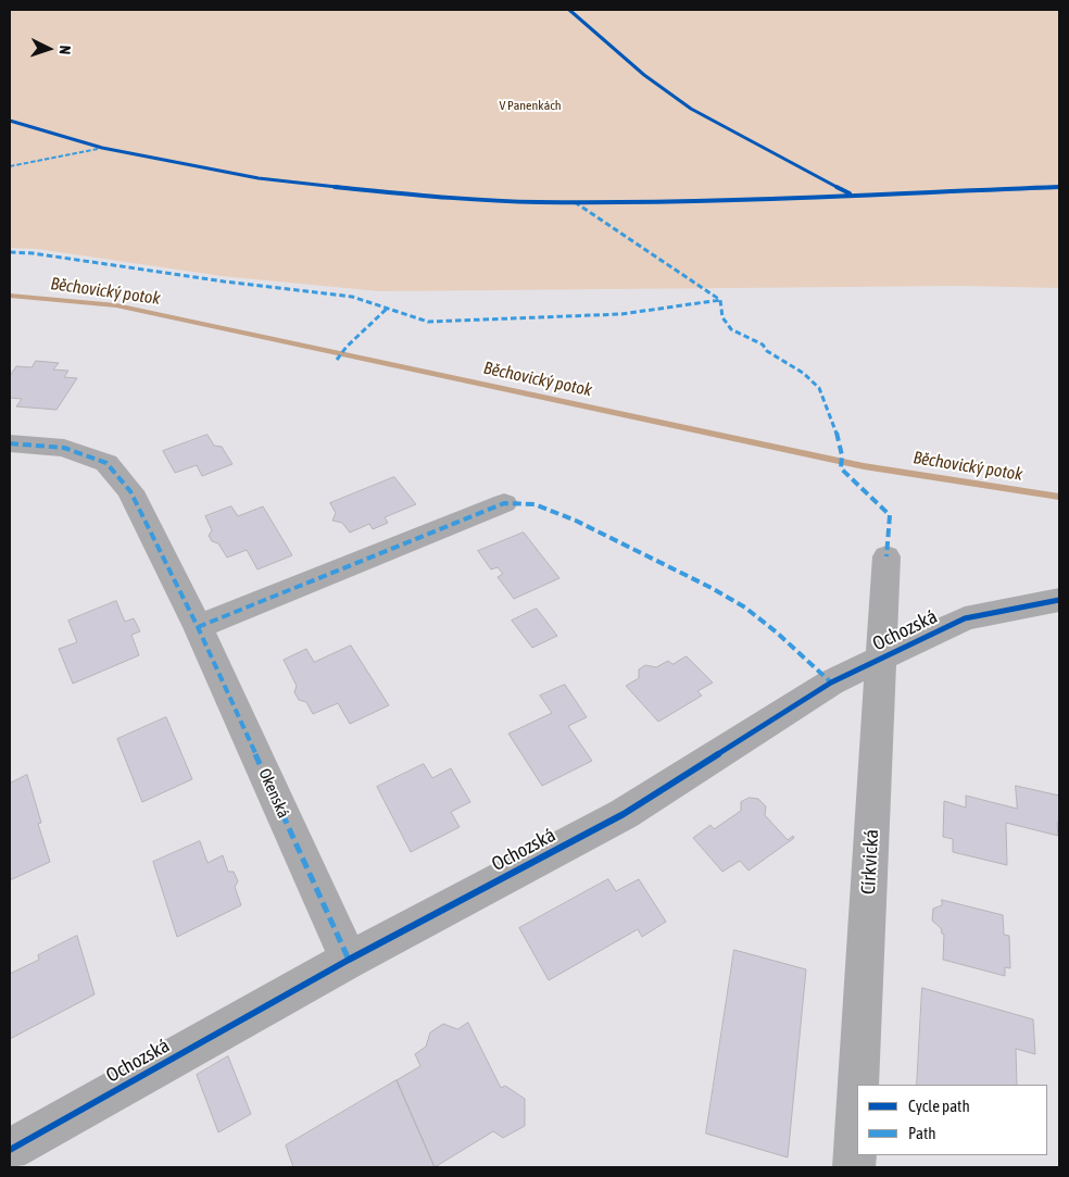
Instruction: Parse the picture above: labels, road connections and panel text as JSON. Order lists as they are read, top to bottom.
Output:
{
  "streets": {
    "street": ["Ochozská", "Okenská", "Církvická"]
  },
  "crossings": [
    ["Ochozská", "Okenská"],
    ["Ochozská", "Církvická"]
  ],
  "water": ["Běchovický potok"],
  "parks": ["V Panenkách"],
  "legend": ["Cycle path", "Path"],
  "north": "right"
}
